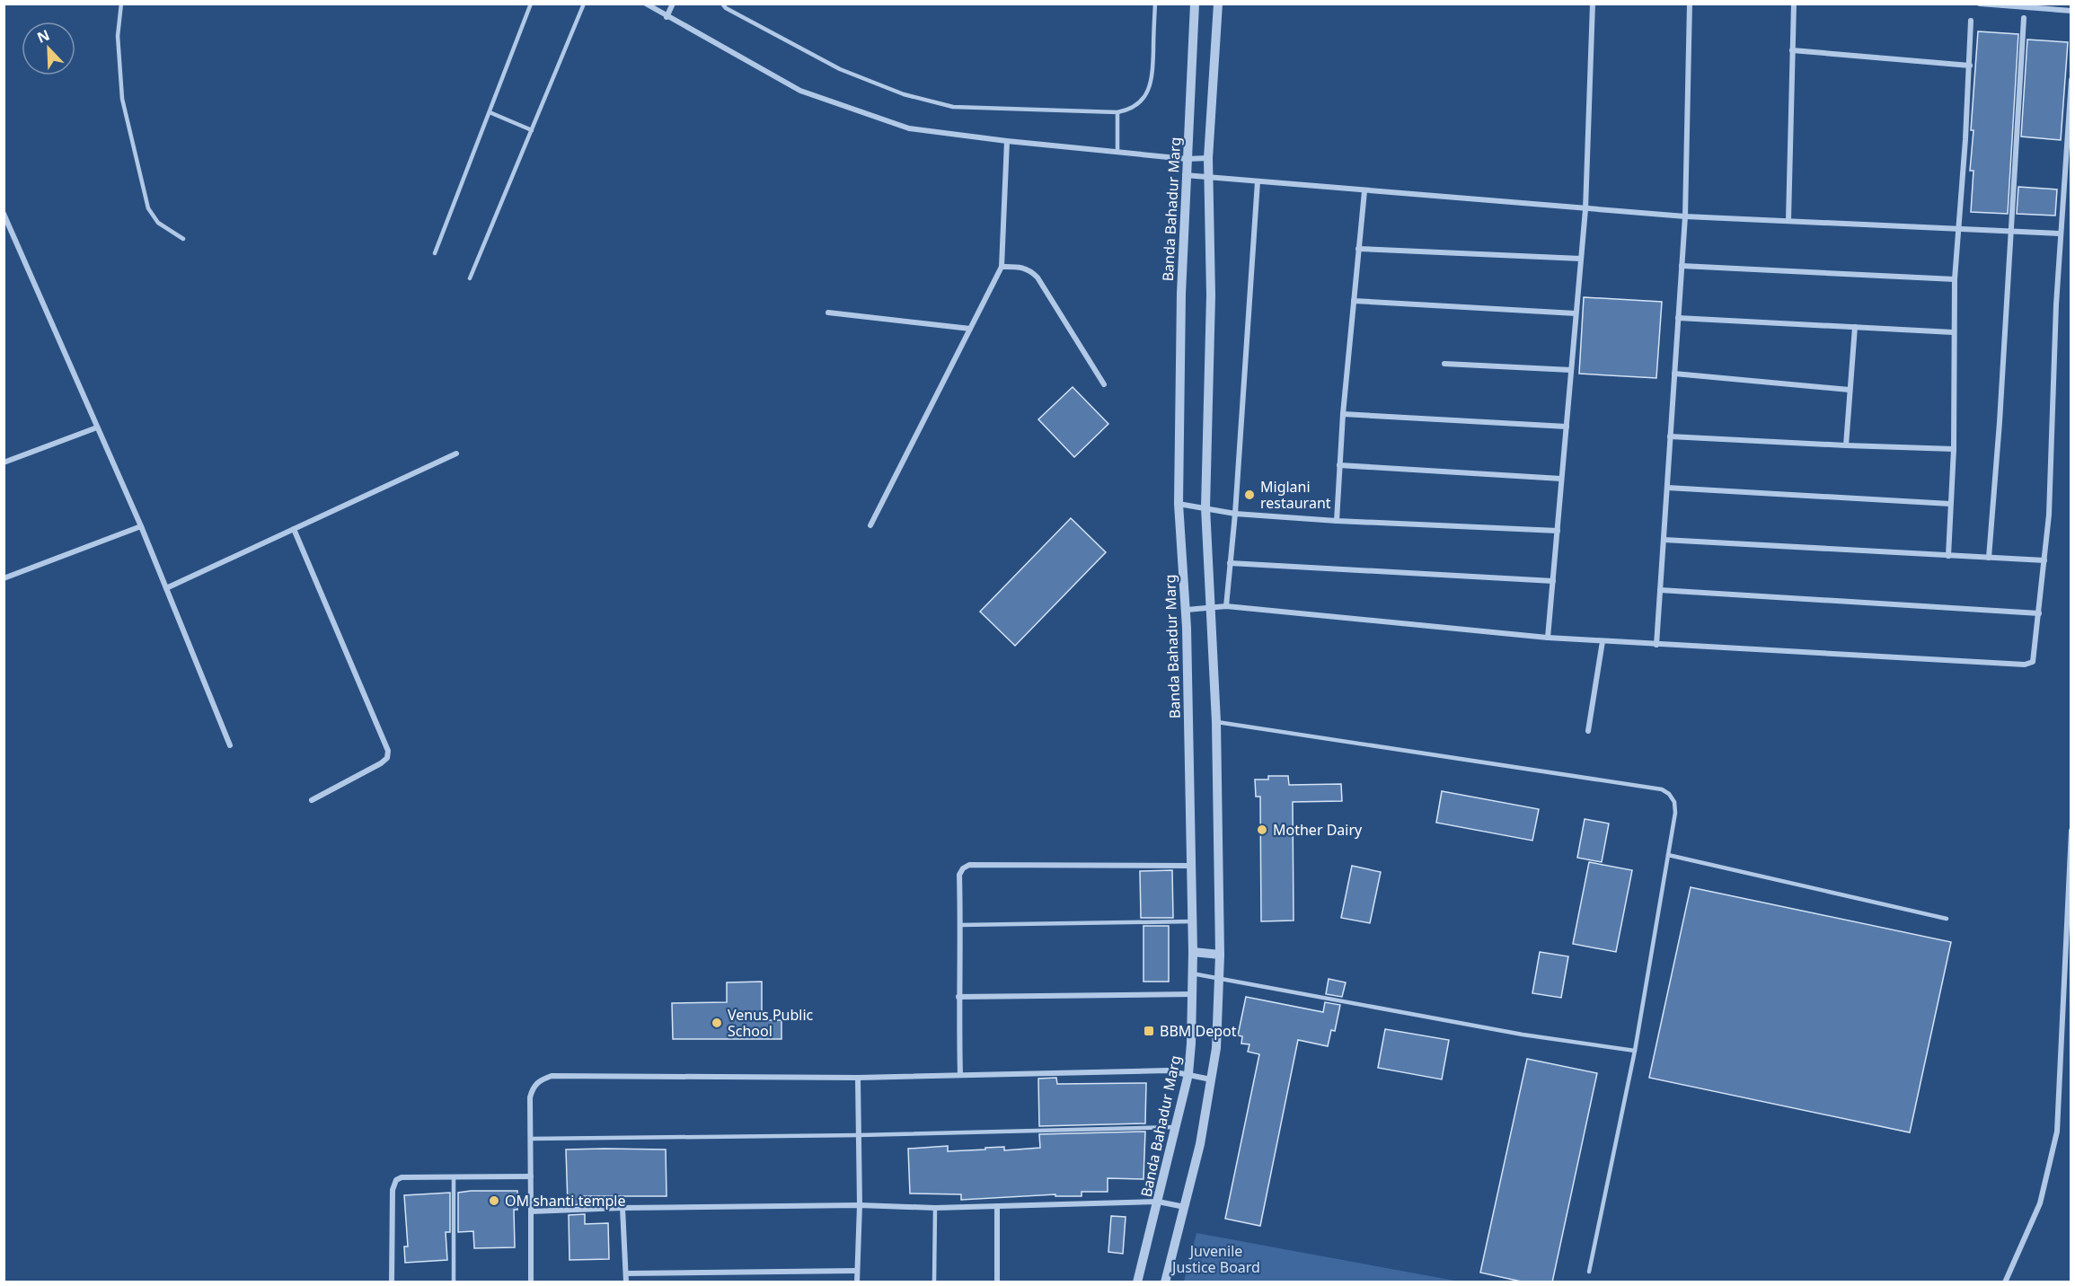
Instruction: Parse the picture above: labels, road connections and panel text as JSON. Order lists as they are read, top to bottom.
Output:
{
  "streets": {
    "street": ["Banda Bahadur Marg"]
  },
  "parks": ["Juvenile Justice Board"],
  "places": {
    "other": [
      "Miglani restaurant",
      "Mother Dairy",
      "Venus Public School",
      "OM shanti temple"
    ],
    "transit": ["BBM Depot"]
  },
  "north": "top left"
}
